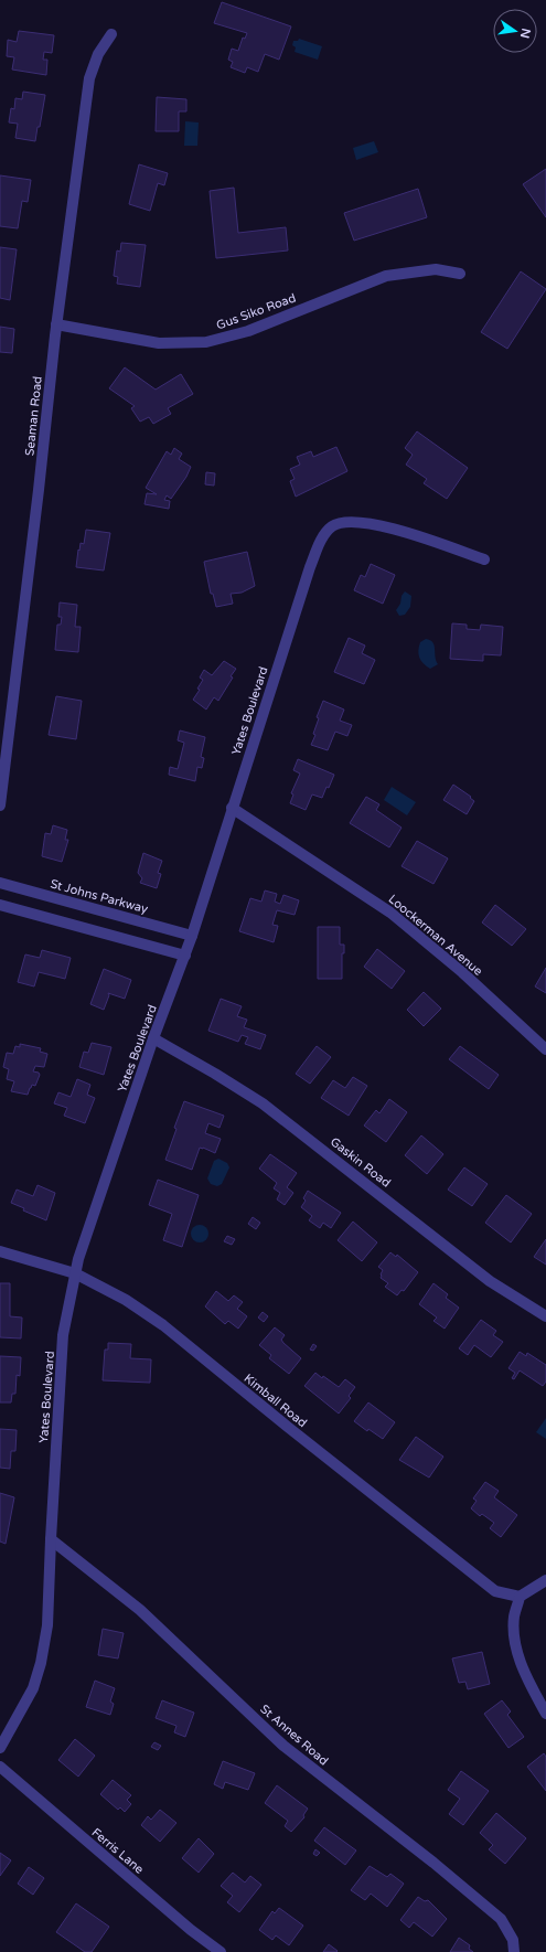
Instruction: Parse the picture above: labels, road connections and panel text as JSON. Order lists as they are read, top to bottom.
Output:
{
  "streets": {
    "street": [
      "Gus Siko Road",
      "Seaman Road",
      "Yates Boulevard",
      "St Johns Parkway",
      "Loockerman Avenue",
      "Gaskin Road",
      "Kimball Road",
      "St Annes Road",
      "Ferris Lane"
    ]
  },
  "crossings": [
    ["Gus Siko Road", "Seaman Road"],
    ["Yates Boulevard", "St Johns Parkway"],
    ["Yates Boulevard", "Loockerman Avenue"],
    ["Yates Boulevard", "Gaskin Road"],
    ["Yates Boulevard", "Kimball Road"],
    ["Yates Boulevard", "St Annes Road"]
  ],
  "north": "right"
}
